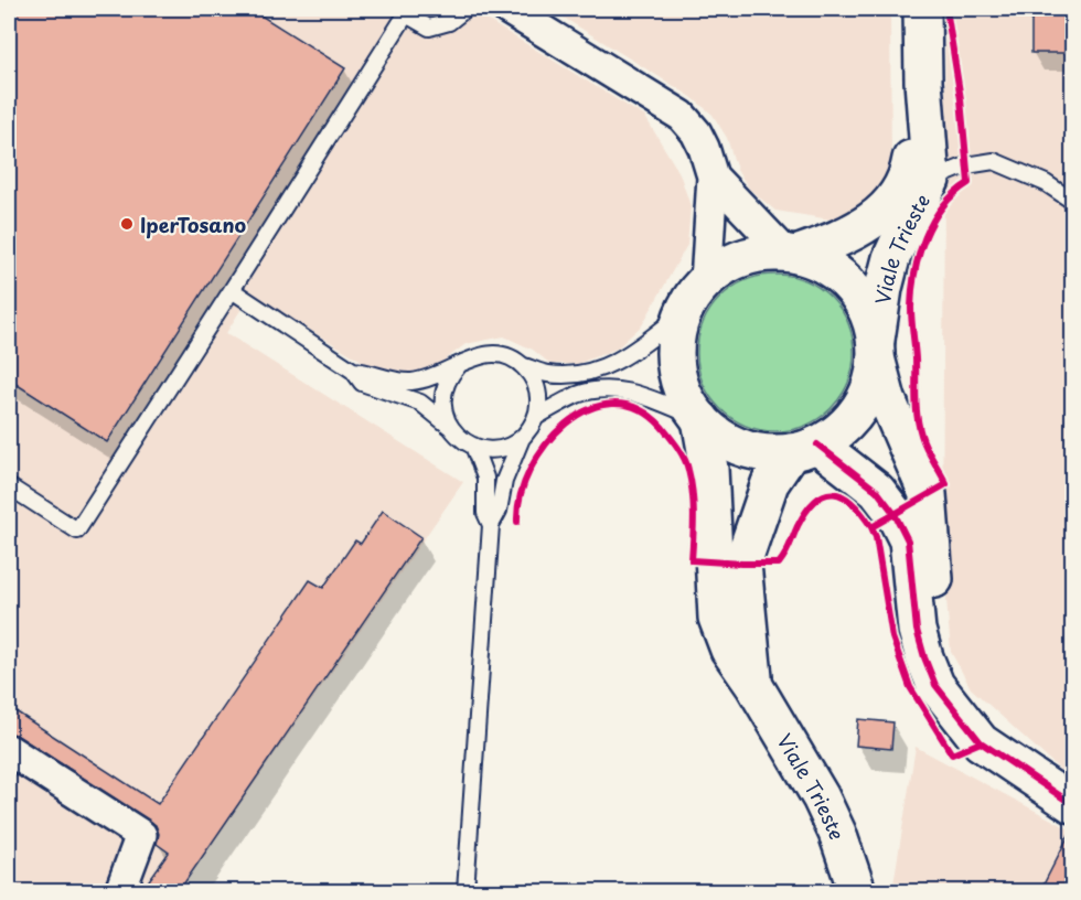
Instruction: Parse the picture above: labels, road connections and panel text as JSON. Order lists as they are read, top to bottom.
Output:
{
  "streets": {
    "main road": ["Viale Trieste"]
  },
  "places": ["IperTosano"]
}
